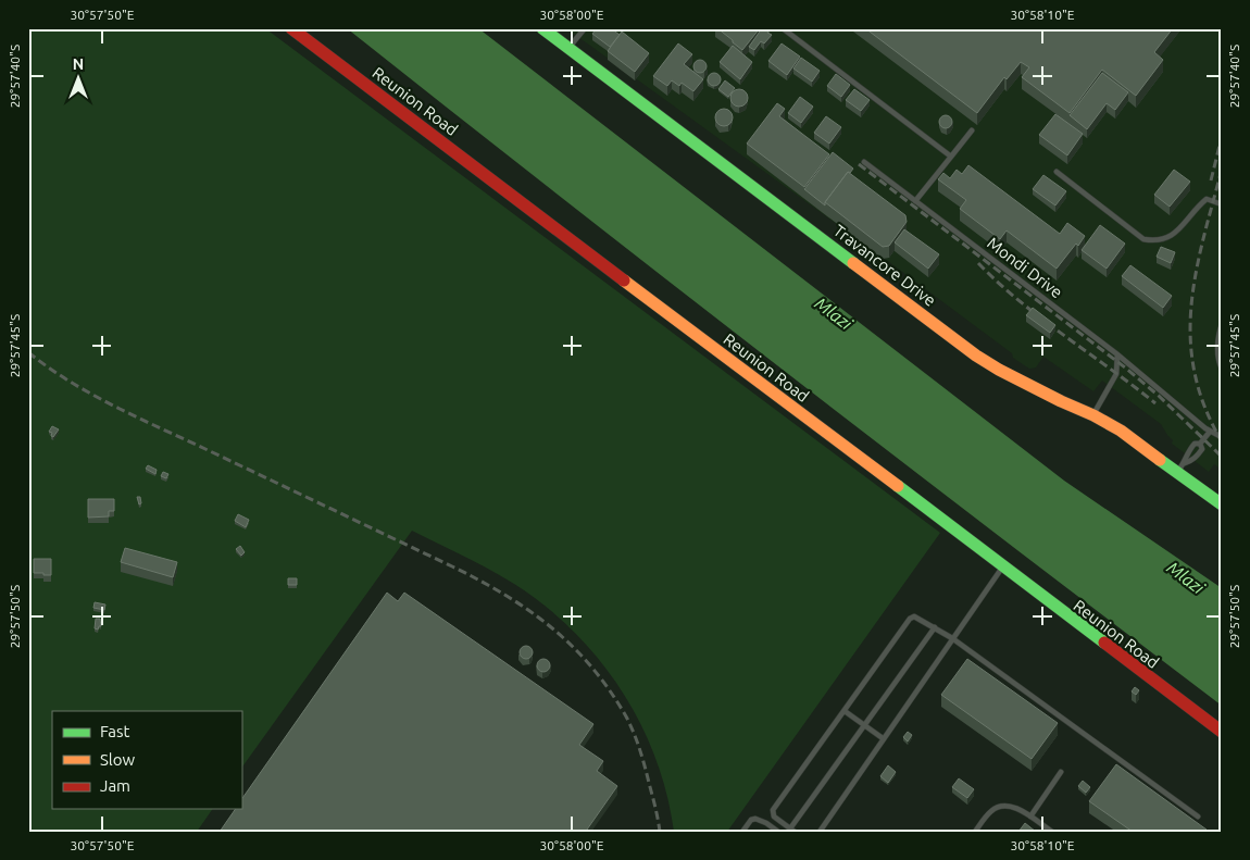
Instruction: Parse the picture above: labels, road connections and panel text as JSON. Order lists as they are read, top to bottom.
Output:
{
  "streets": {
    "street": ["Reunion Road", "Travancore Drive"],
    "lane": ["Mondi Drive"]
  },
  "water": ["Mlazi"],
  "legend": ["Fast", "Slow", "Jam"],
  "north": "top",
  "coordinates": [
    "30°57'50\"E",
    "30°58'00\"E",
    "30°58'10\"E",
    "29°57'40\"S",
    "29°57'45\"S",
    "29°57'50\"S"
  ]
}
